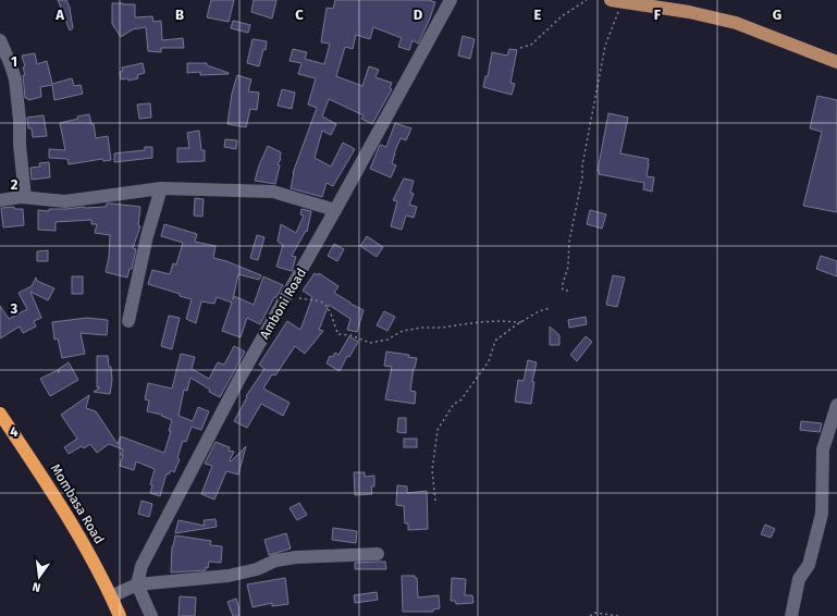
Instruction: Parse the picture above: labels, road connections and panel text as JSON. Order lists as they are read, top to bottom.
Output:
{
  "streets": {
    "highway": ["Mombasa Road"],
    "street": ["Amboni Road"]
  },
  "north": "bottom",
  "grid": {
    "columns": [
      "A",
      "B",
      "C",
      "D",
      "E",
      "F",
      "G"
    ],
    "rows": [
      "1",
      "2",
      "3",
      "4"
    ]
  }
}
